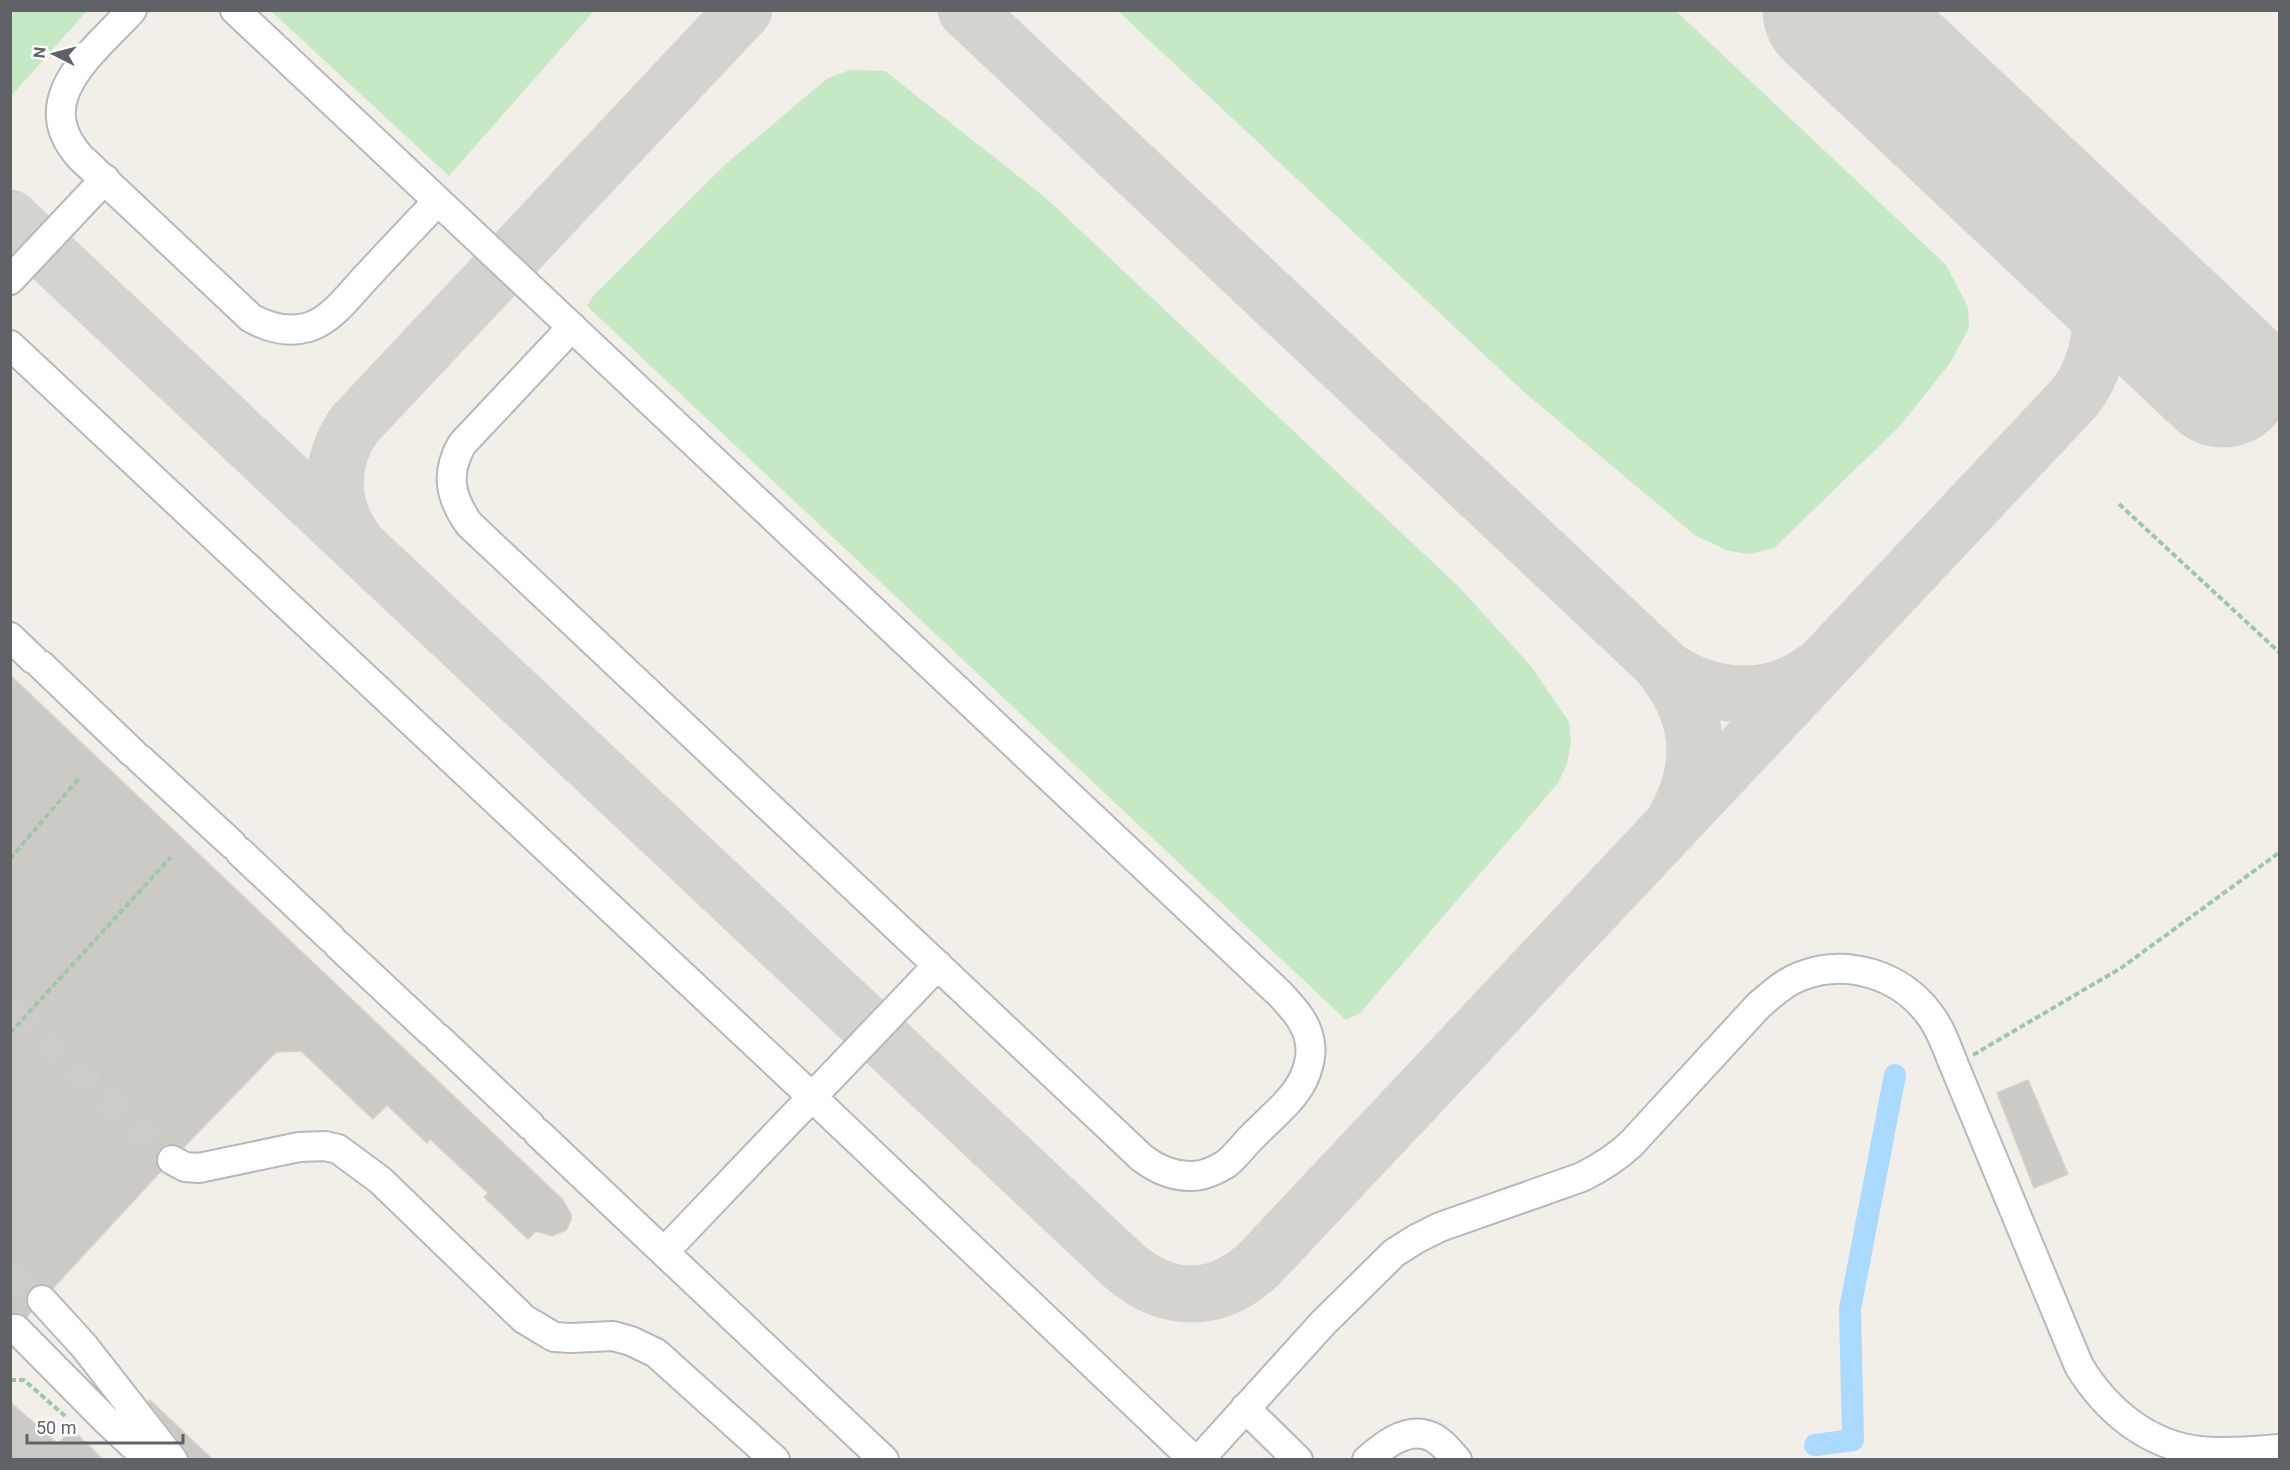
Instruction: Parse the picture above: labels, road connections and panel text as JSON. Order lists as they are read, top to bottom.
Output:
{
  "scale_bar": "50 m",
  "north": "left"
}
